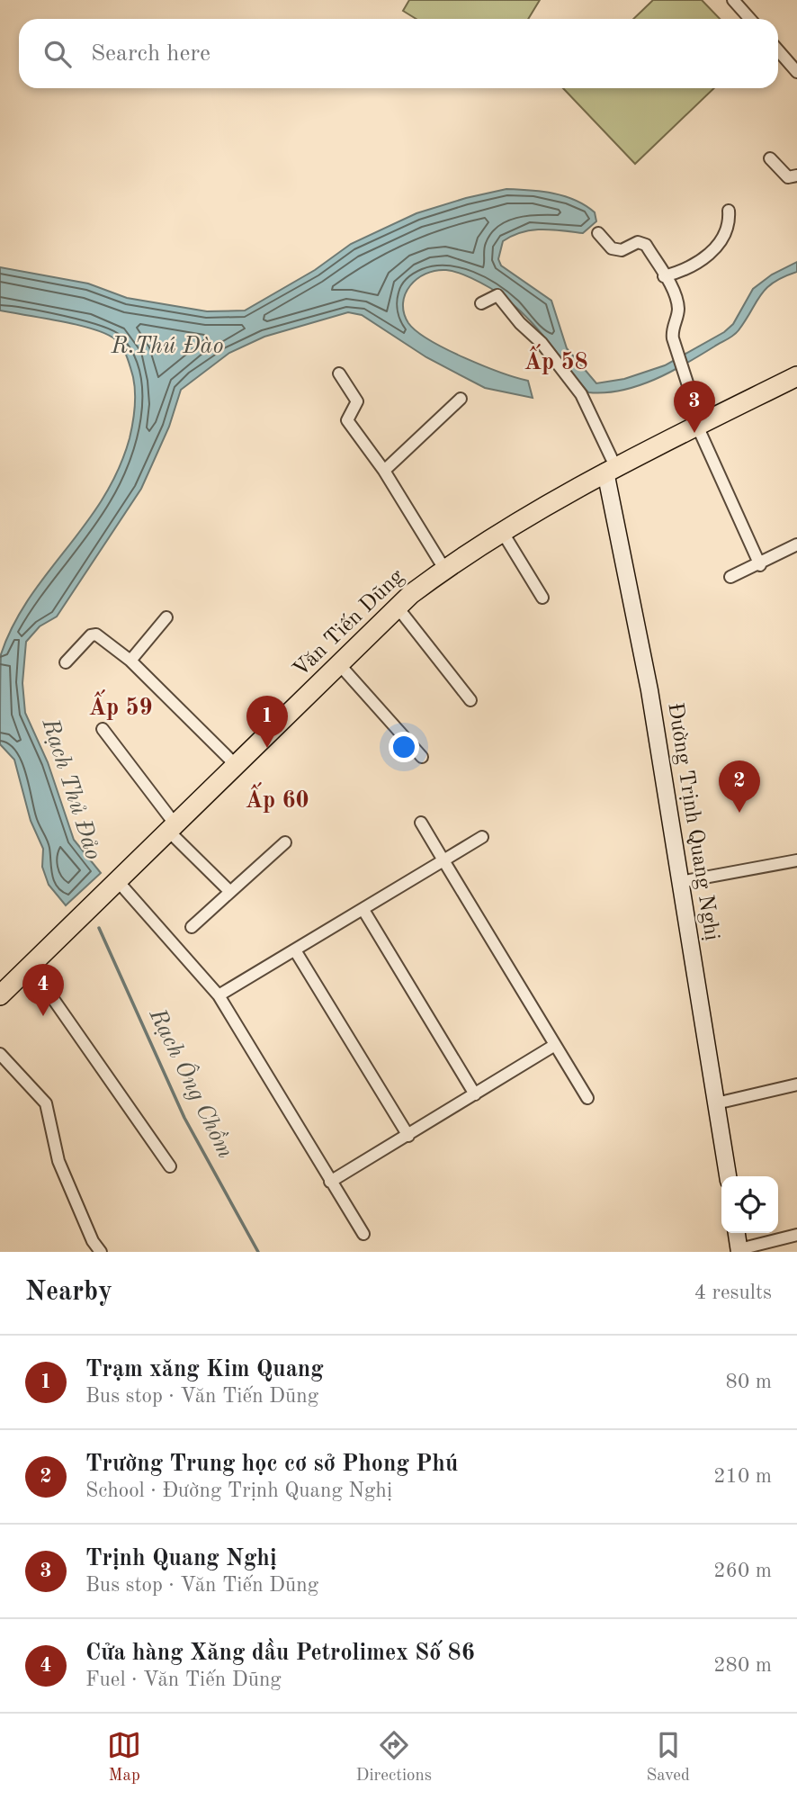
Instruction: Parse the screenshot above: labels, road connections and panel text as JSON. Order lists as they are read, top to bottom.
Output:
{
  "streets": {
    "highway": ["Văn Tiến Dũng"],
    "main road": ["Đường Trịnh Quang Nghị"]
  },
  "crossings": [
    ["Văn Tiến Dũng", "Đường Trịnh Quang Nghị"]
  ],
  "districts": ["Ấp 58", "Ấp 59", "Ấp 60"],
  "water": ["R.Thú Đào", "Rạch Thủ Đảo", "Rạch Ông Chồm"],
  "page": {
    "search": "Search here",
    "pins": [
      "3",
      "1",
      "2",
      "4"
    ],
    "heading": ["Nearby", "4 results"],
    "list": [
      {
        "mark": "1",
        "name": "Trạm xăng Kim Quang",
        "note": "Bus stop · Văn Tiến Dũng",
        "value": "80 m"
      },
      {
        "mark": "2",
        "name": "Trường Trung học cơ sở Phong Phú",
        "note": "School · Đường Trịnh Quang Nghị",
        "value": "210 m"
      },
      {
        "mark": "3",
        "name": "Trịnh Quang Nghị",
        "note": "Bus stop · Văn Tiến Dũng",
        "value": "260 m"
      },
      {
        "mark": "4",
        "name": "Cửa hàng Xăng dầu Petrolimex Số 86",
        "note": "Fuel · Văn Tiến Dũng",
        "value": "280 m"
      }
    ],
    "nav": ["Map", "Directions", "Saved"]
  }
}
